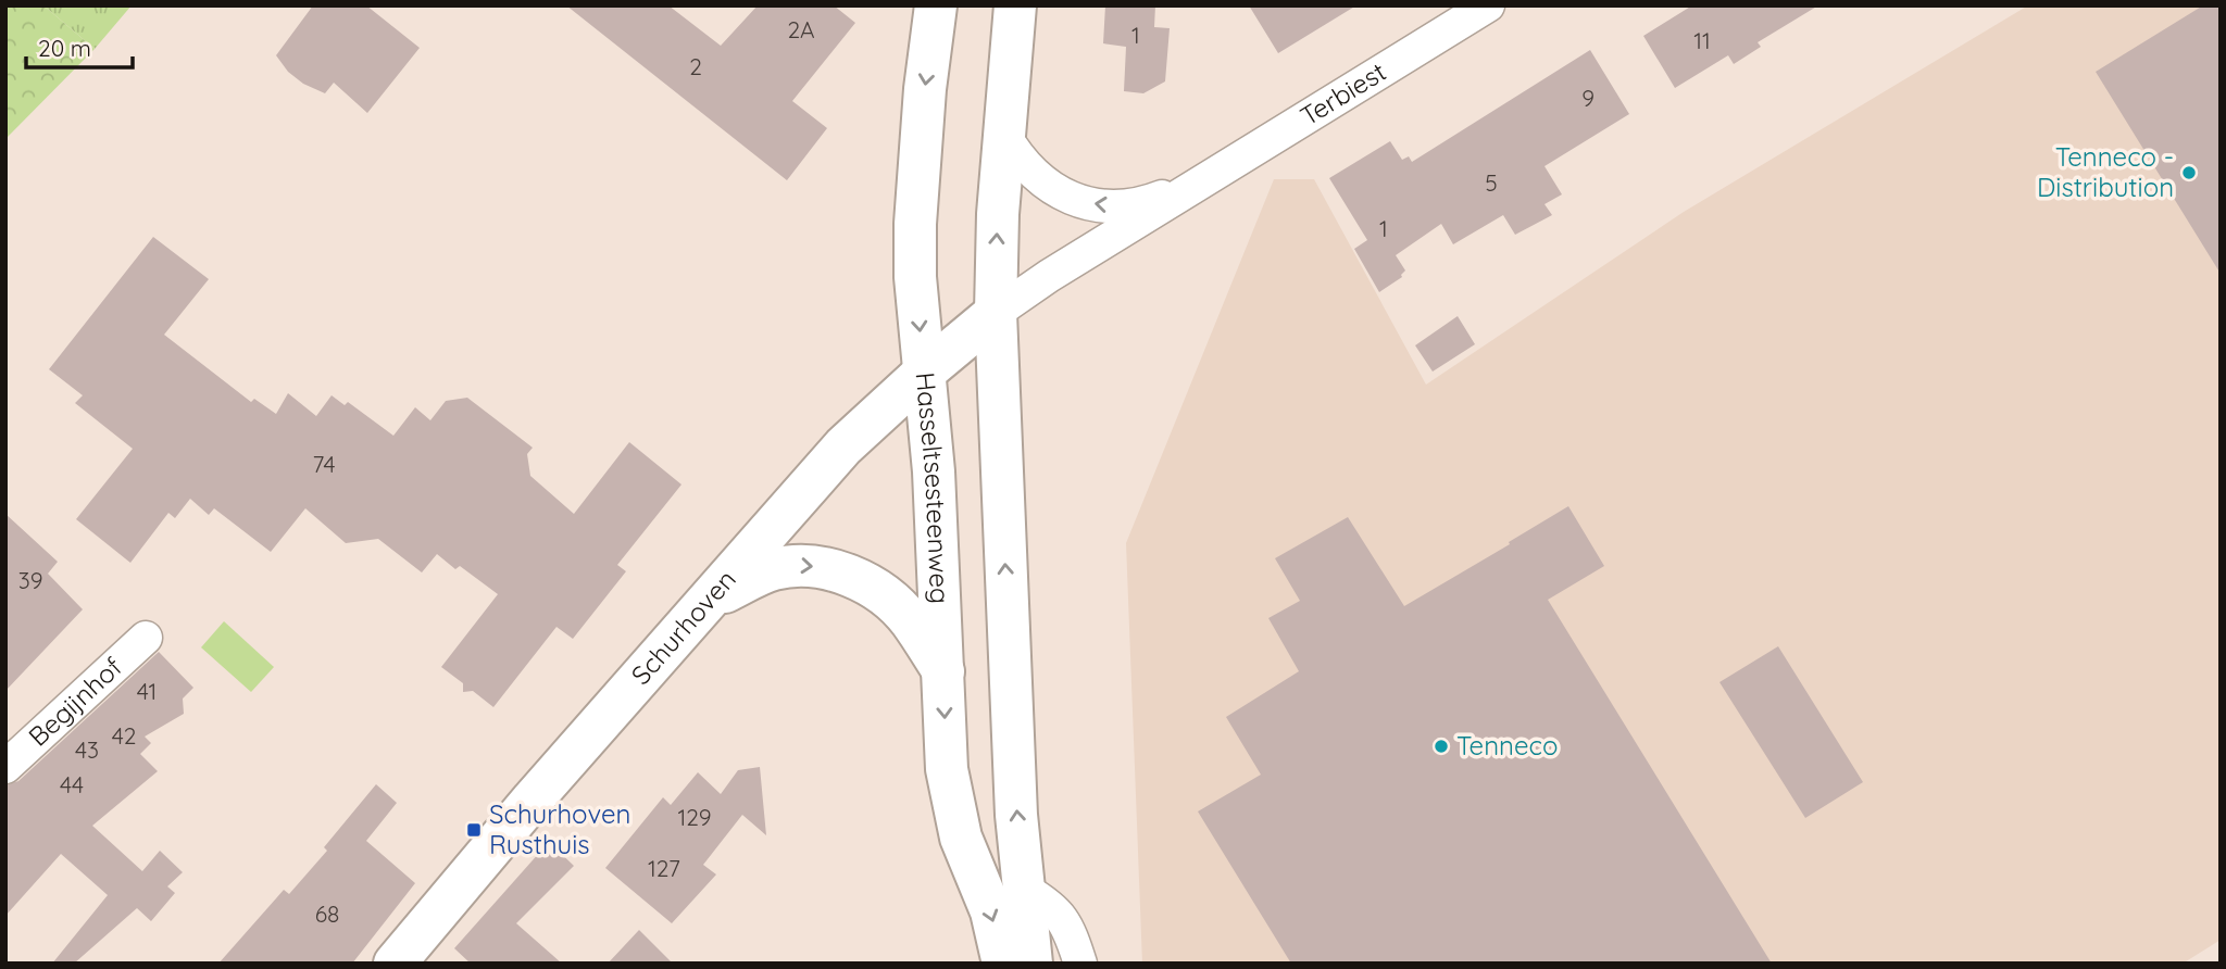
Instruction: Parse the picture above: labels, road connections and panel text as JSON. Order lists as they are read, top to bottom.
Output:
{
  "streets": {
    "main road": ["Hasseltsesteenweg", "Schurhoven"],
    "street": ["Terbiest", "Begijnhof"]
  },
  "crossings": [
    ["Terbiest", "Schurhoven"],
    ["Hasseltsesteenweg", "Schurhoven"]
  ],
  "places": {
    "other": ["Tenneco - Distribution", "Tenneco"],
    "transit": ["Schurhoven Rusthuis"]
  },
  "house_numbers": [
    "2A",
    "1",
    "11",
    "2",
    "9",
    "5",
    "1",
    "74",
    "39",
    "41",
    "42",
    "43",
    "44",
    "129",
    "127",
    "68"
  ],
  "scale_bar": "20 m"
}
